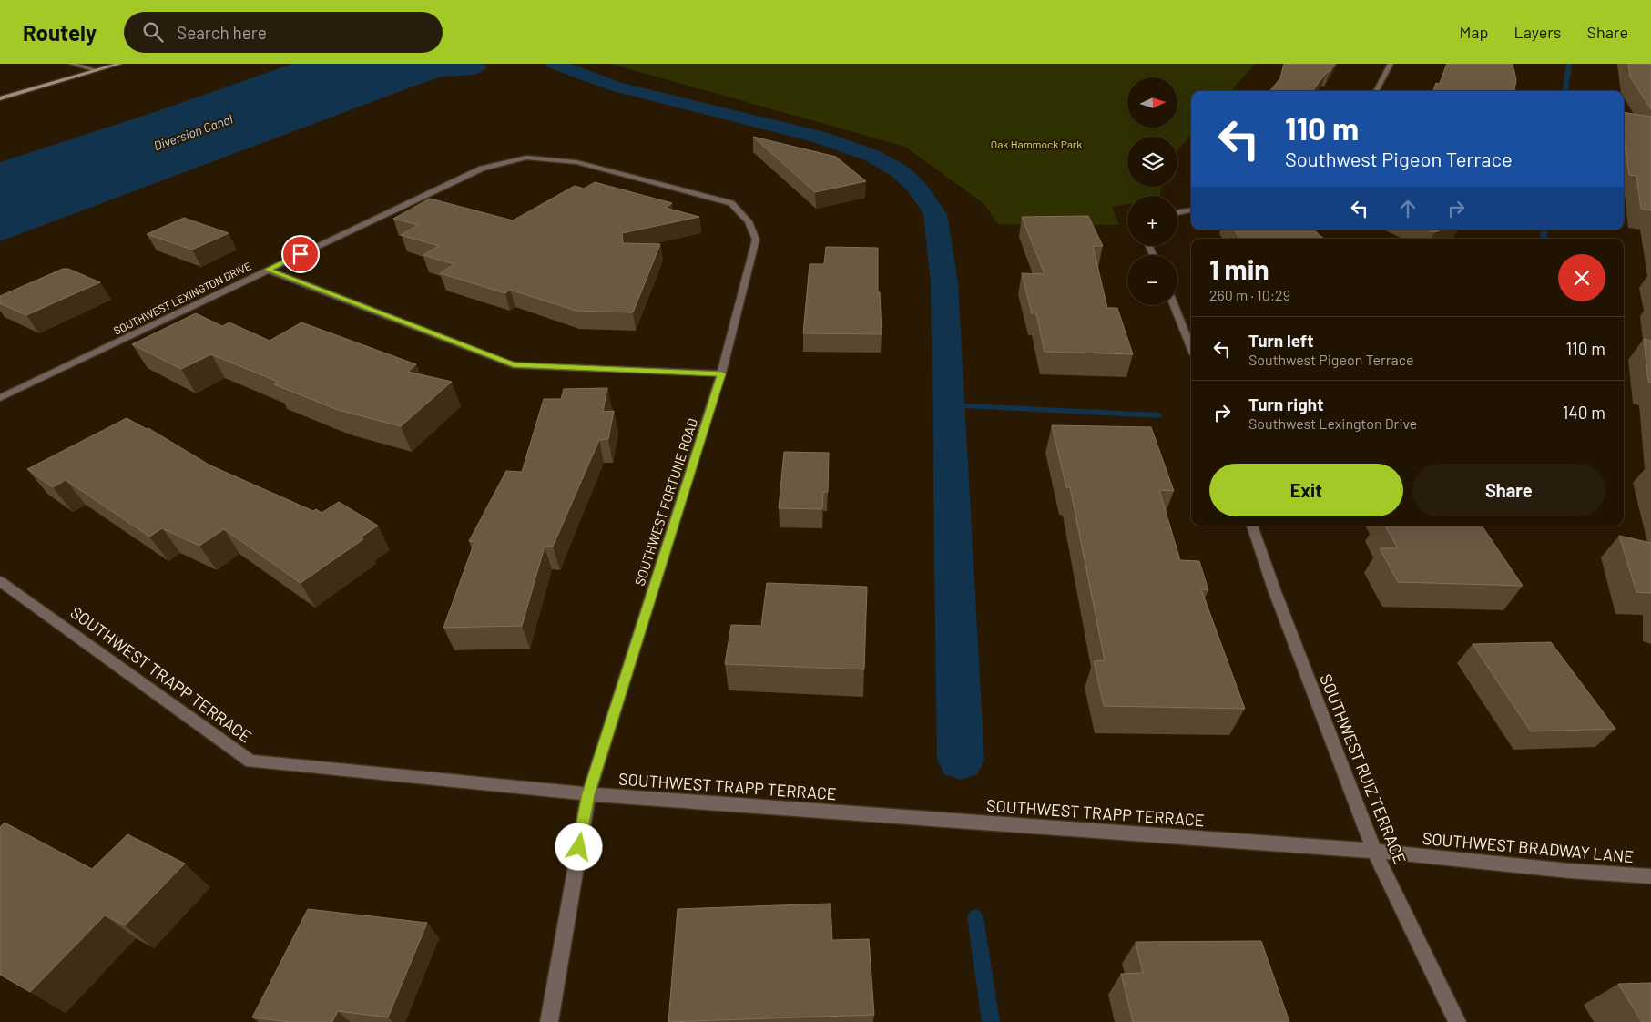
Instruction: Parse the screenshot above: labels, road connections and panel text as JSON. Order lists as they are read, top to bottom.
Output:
{
  "streets": {
    "street": [
      "SOUTHWEST LEXINGTON DRIVE",
      "SOUTHWEST FORTUNE ROAD",
      "SOUTHWEST TRAPP TERRACE",
      "SOUTHWEST RUIZ TERRACE",
      "SOUTHWEST BRADWAY LANE"
    ]
  },
  "crossings": [
    ["SOUTHWEST LEXINGTON DRIVE", "SOUTHWEST FORTUNE ROAD"],
    ["SOUTHWEST FORTUNE ROAD", "SOUTHWEST TRAPP TERRACE"],
    ["SOUTHWEST TRAPP TERRACE", "SOUTHWEST RUIZ TERRACE"],
    ["SOUTHWEST TRAPP TERRACE", "SOUTHWEST BRADWAY LANE"],
    ["SOUTHWEST RUIZ TERRACE", "SOUTHWEST BRADWAY LANE"]
  ],
  "water": ["Diversion Canal"],
  "parks": ["Oak Hammock Park"],
  "north": "right",
  "page": {
    "header": "Routely",
    "search": "Search here",
    "nav": ["Map", "Layers", "Share"],
    "map_buttons": ["+", "−"],
    "turn": ["110 m", "Southwest Pigeon Terrace"],
    "heading": ["1 min", "260 m · 10:29"],
    "list": [
      {
        "name": "Turn left",
        "note": "Southwest Pigeon Terrace",
        "value": "110 m"
      },
      {
        "name": "Turn right",
        "note": "Southwest Lexington Drive",
        "value": "140 m"
      }
    ],
    "buttons": ["Exit", "Share"]
  }
}
